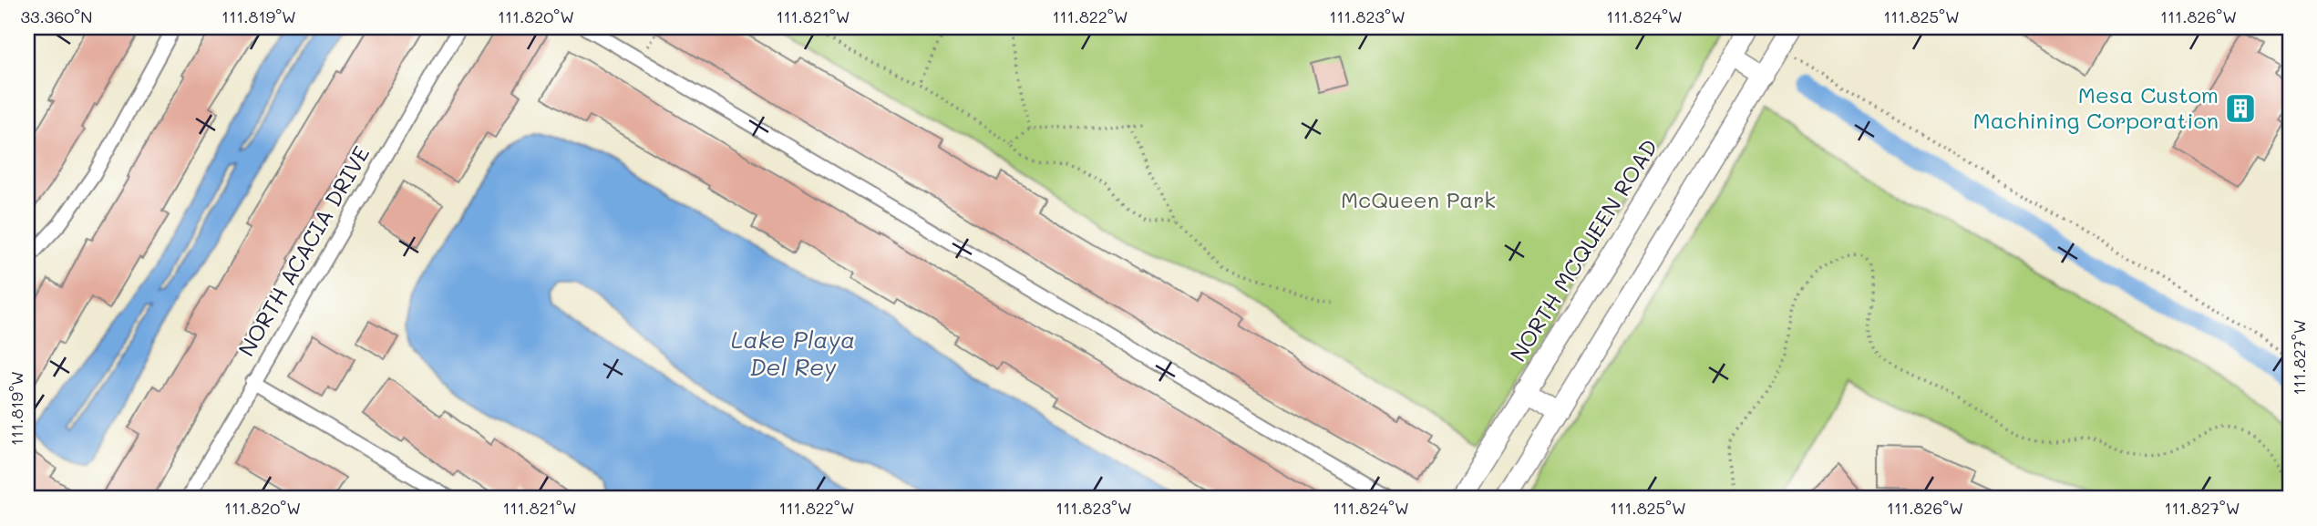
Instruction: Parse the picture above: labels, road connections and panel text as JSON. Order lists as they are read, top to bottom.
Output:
{
  "streets": {
    "main road": ["NORTH MCQUEEN ROAD"],
    "street": ["NORTH ACACIA DRIVE"]
  },
  "water": ["Lake Playa Del Rey"],
  "parks": ["McQueen Park"],
  "places": {
    "building": ["Mesa Custom Machining Corporation"]
  },
  "coordinates": [
    "33.360°N",
    "111.819°W",
    "111.820°W",
    "111.821°W",
    "111.822°W",
    "111.823°W",
    "111.824°W",
    "111.825°W",
    "111.826°W",
    "111.827°W"
  ]
}
